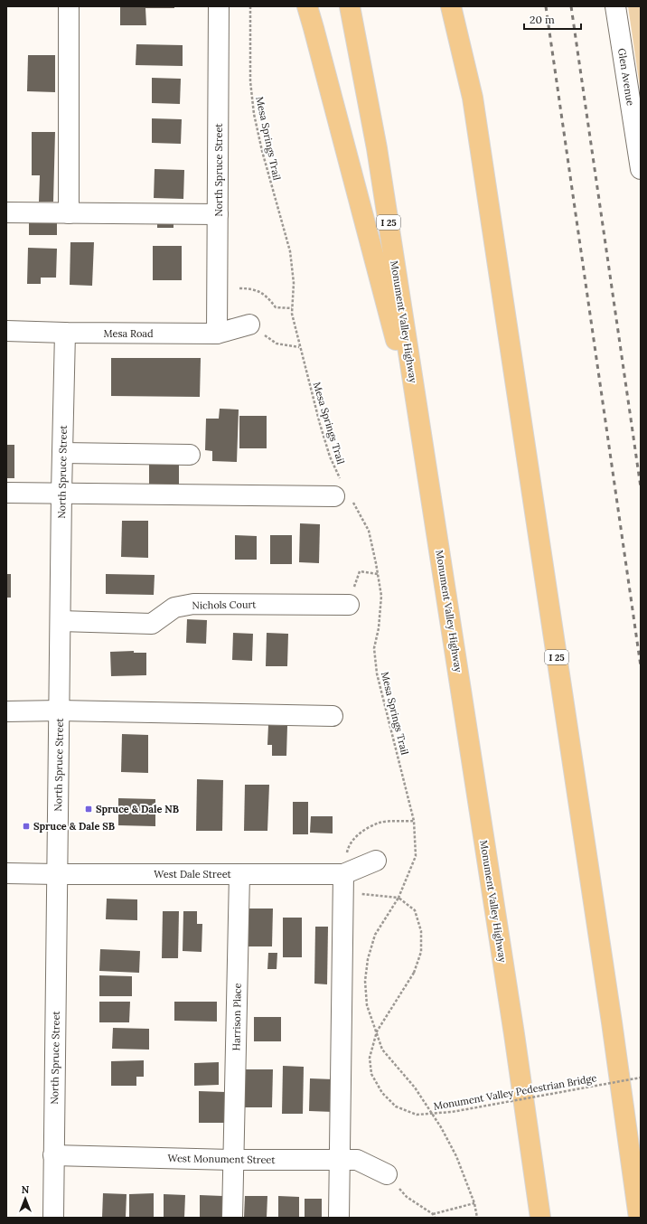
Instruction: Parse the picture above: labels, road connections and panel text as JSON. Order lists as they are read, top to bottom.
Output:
{
  "streets": {
    "highway": ["I 25", "Monument Valley Highway"],
    "street": [
      "Glen Avenue",
      "North Spruce Street",
      "Mesa Road",
      "Nichols Court",
      "West Dale Street",
      "Harrison Place",
      "West Monument Street"
    ],
    "path": ["Mesa Springs Trail", "Monument Valley Pedestrian Bridge"]
  },
  "crossings": [
    ["Mesa Springs Trail", "West Dale Street"],
    ["Mesa Springs Trail", "Monument Valley Pedestrian Bridge"],
    ["North Spruce Street", "Mesa Road"],
    ["North Spruce Street", "Nichols Court"],
    ["North Spruce Street", "West Dale Street"],
    ["North Spruce Street", "West Monument Street"],
    ["West Dale Street", "Harrison Place"],
    ["West Dale Street", "Monument Valley Pedestrian Bridge"],
    ["Harrison Place", "West Monument Street"]
  ],
  "places": {
    "transit": ["Spruce & Dale NB", "Spruce & Dale SB"]
  },
  "scale_bar": "20 m",
  "north": "top"
}
